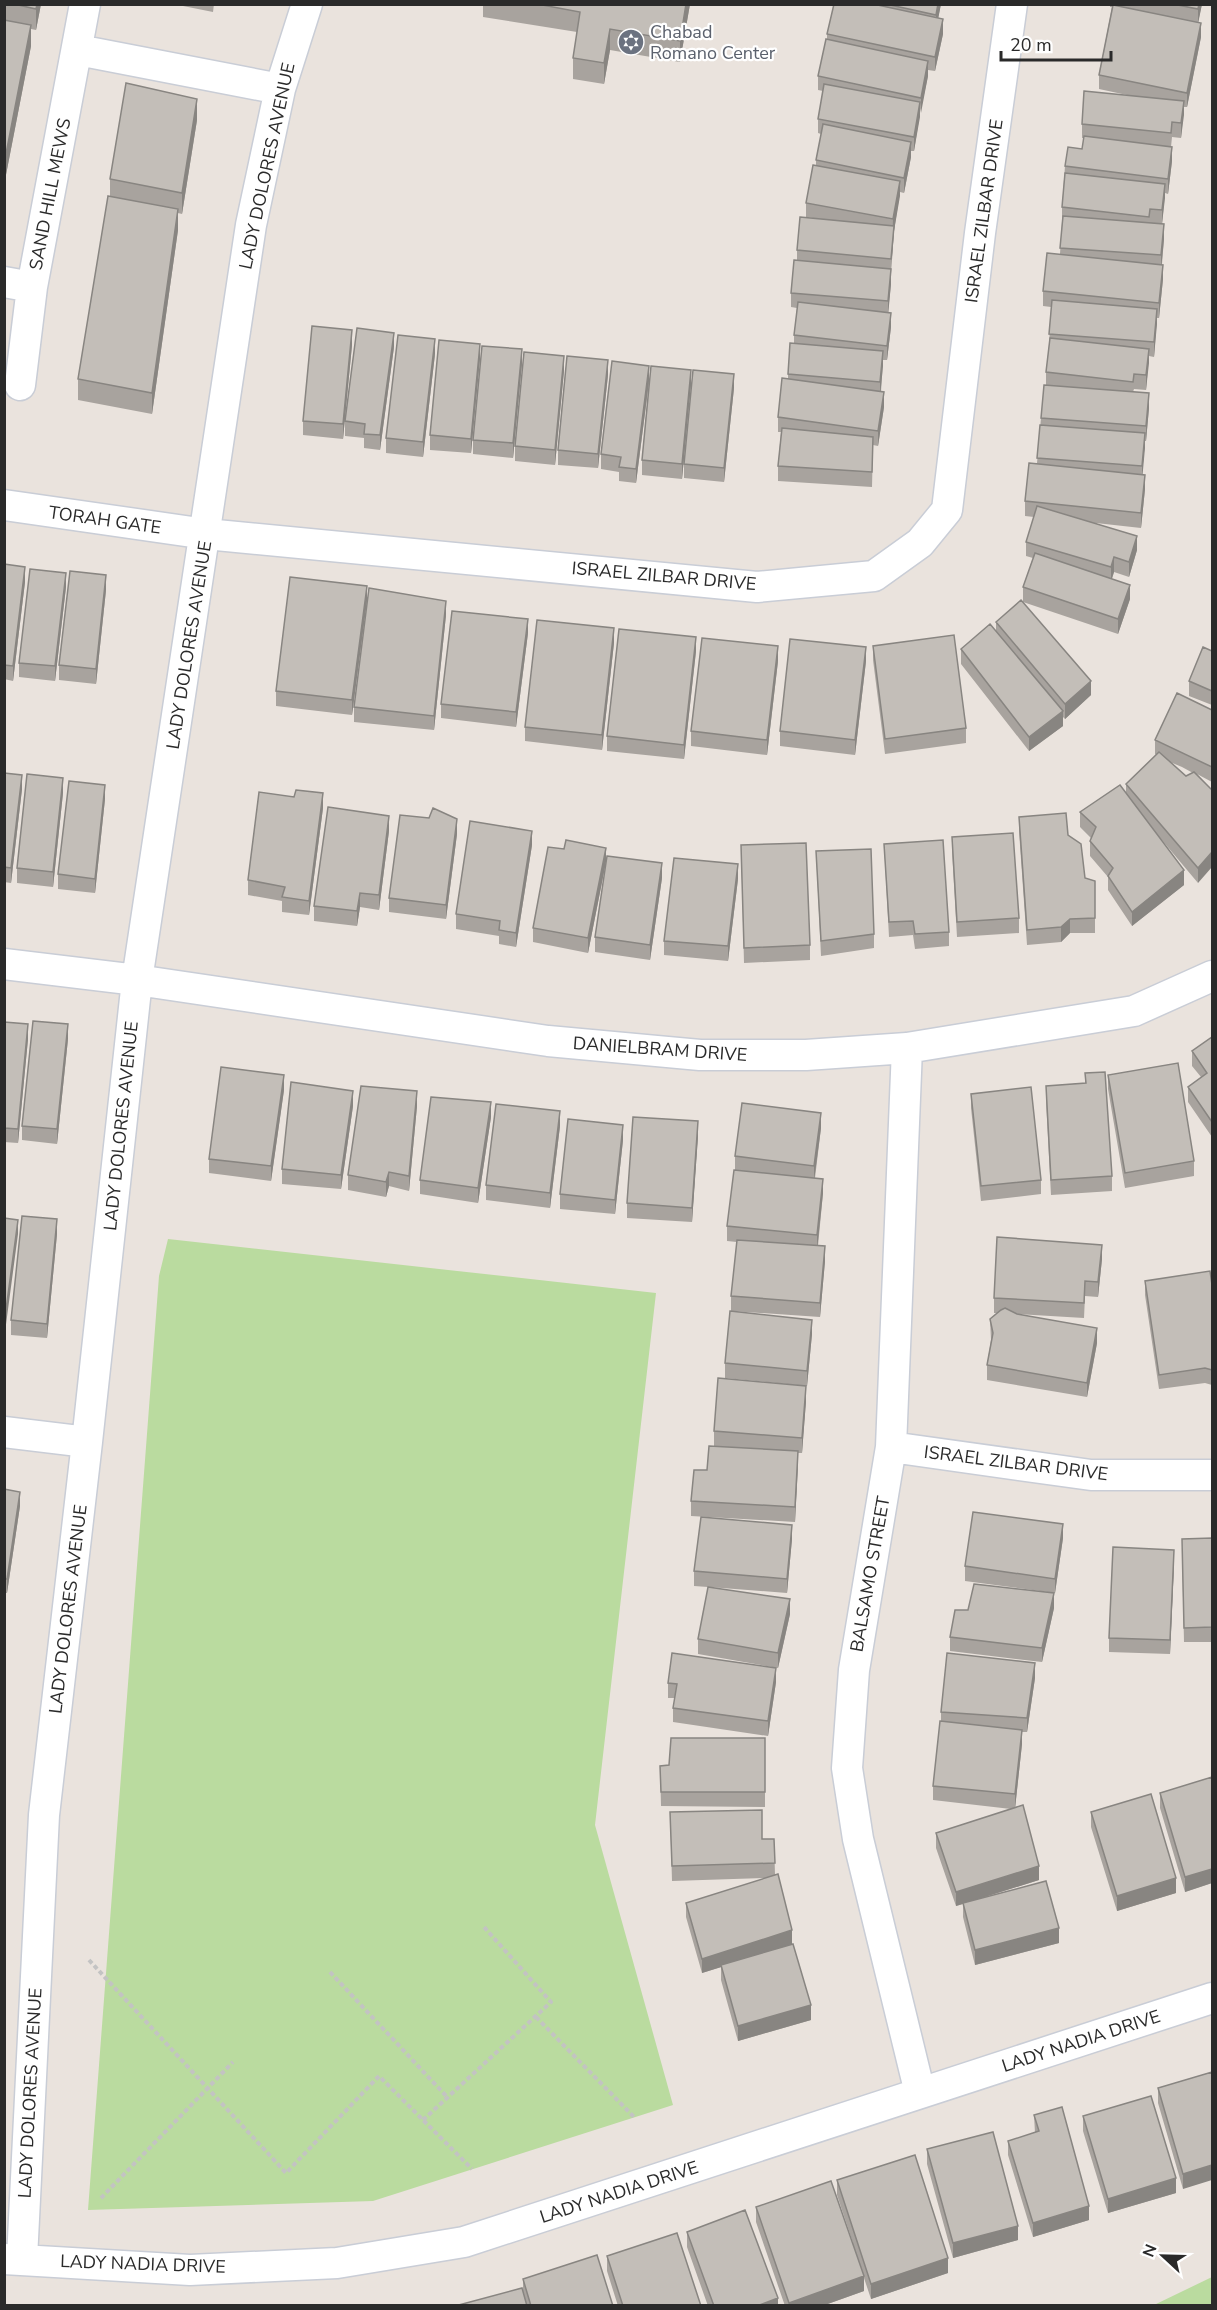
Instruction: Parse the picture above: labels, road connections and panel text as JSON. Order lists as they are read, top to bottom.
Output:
{
  "streets": {
    "street": [
      "LADY DOLORES AVENUE",
      "SAND HILL MEWS",
      "ISRAEL ZILBAR DRIVE",
      "TORAH GATE",
      "DANIELBRAM DRIVE",
      "BALSAMO STREET",
      "LADY NADIA DRIVE"
    ]
  },
  "crossings": [
    ["LADY DOLORES AVENUE", "ISRAEL ZILBAR DRIVE"],
    ["LADY DOLORES AVENUE", "TORAH GATE"],
    ["LADY DOLORES AVENUE", "DANIELBRAM DRIVE"],
    ["LADY DOLORES AVENUE", "LADY NADIA DRIVE"],
    ["ISRAEL ZILBAR DRIVE", "TORAH GATE"],
    ["ISRAEL ZILBAR DRIVE", "BALSAMO STREET"],
    ["DANIELBRAM DRIVE", "BALSAMO STREET"],
    ["BALSAMO STREET", "LADY NADIA DRIVE"]
  ],
  "places": {
    "synagogue": ["Chabad Romano Center"]
  },
  "scale_bar": "20 m",
  "north": "left"
}
